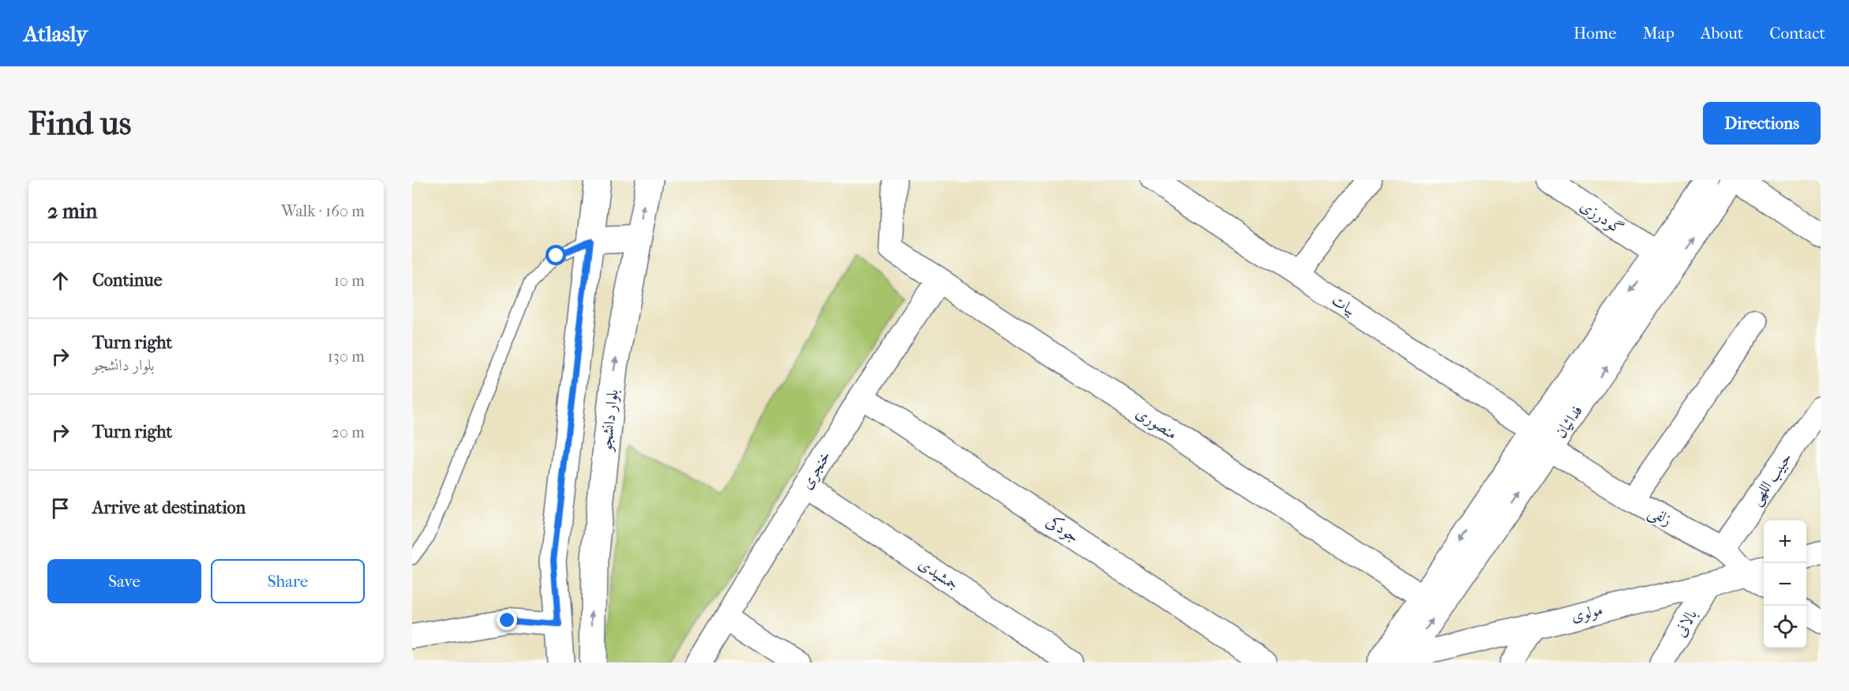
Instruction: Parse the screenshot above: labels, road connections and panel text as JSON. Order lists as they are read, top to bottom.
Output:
{
  "streets": {
    "street": [
      "گودرزی",
      "بیات",
      "بلوار دانشجو",
      "فدائیان",
      "منصوری",
      "خنجری",
      "حبیب اللهی",
      "زلفی",
      "جودکی",
      "جمشیدی",
      "مولوی",
      "بالانی"
    ]
  },
  "crossings": [
    ["گودرزی", "فدائیان"],
    ["بیات", "فدائیان"],
    ["فدائیان", "منصوری"],
    ["فدائیان", "زلفی"],
    ["فدائیان", "مولوی"],
    ["منصوری", "خنجری"],
    ["خنجری", "جودکی"],
    ["خنجری", "جمشیدی"],
    ["حبیب اللهی", "زلفی"],
    ["زلفی", "مولوی"],
    ["مولوی", "بالانی"]
  ],
  "page": {
    "header": "Atlasly",
    "nav": [
      "Home",
      "Map",
      "About",
      "Contact"
    ],
    "buttons": [
      "Directions",
      ["Save", "Share"]
    ],
    "title": "Find us",
    "heading": ["2 min", "Walk · 160 m"],
    "list": [
      ["Continue", "10 m"],
      ["Turn right", "بلوار دانشجو", "130 m"],
      ["Turn right", "20 m"],
      "Arrive at destination"
    ],
    "map_buttons": ["+", "−"]
  }
}
